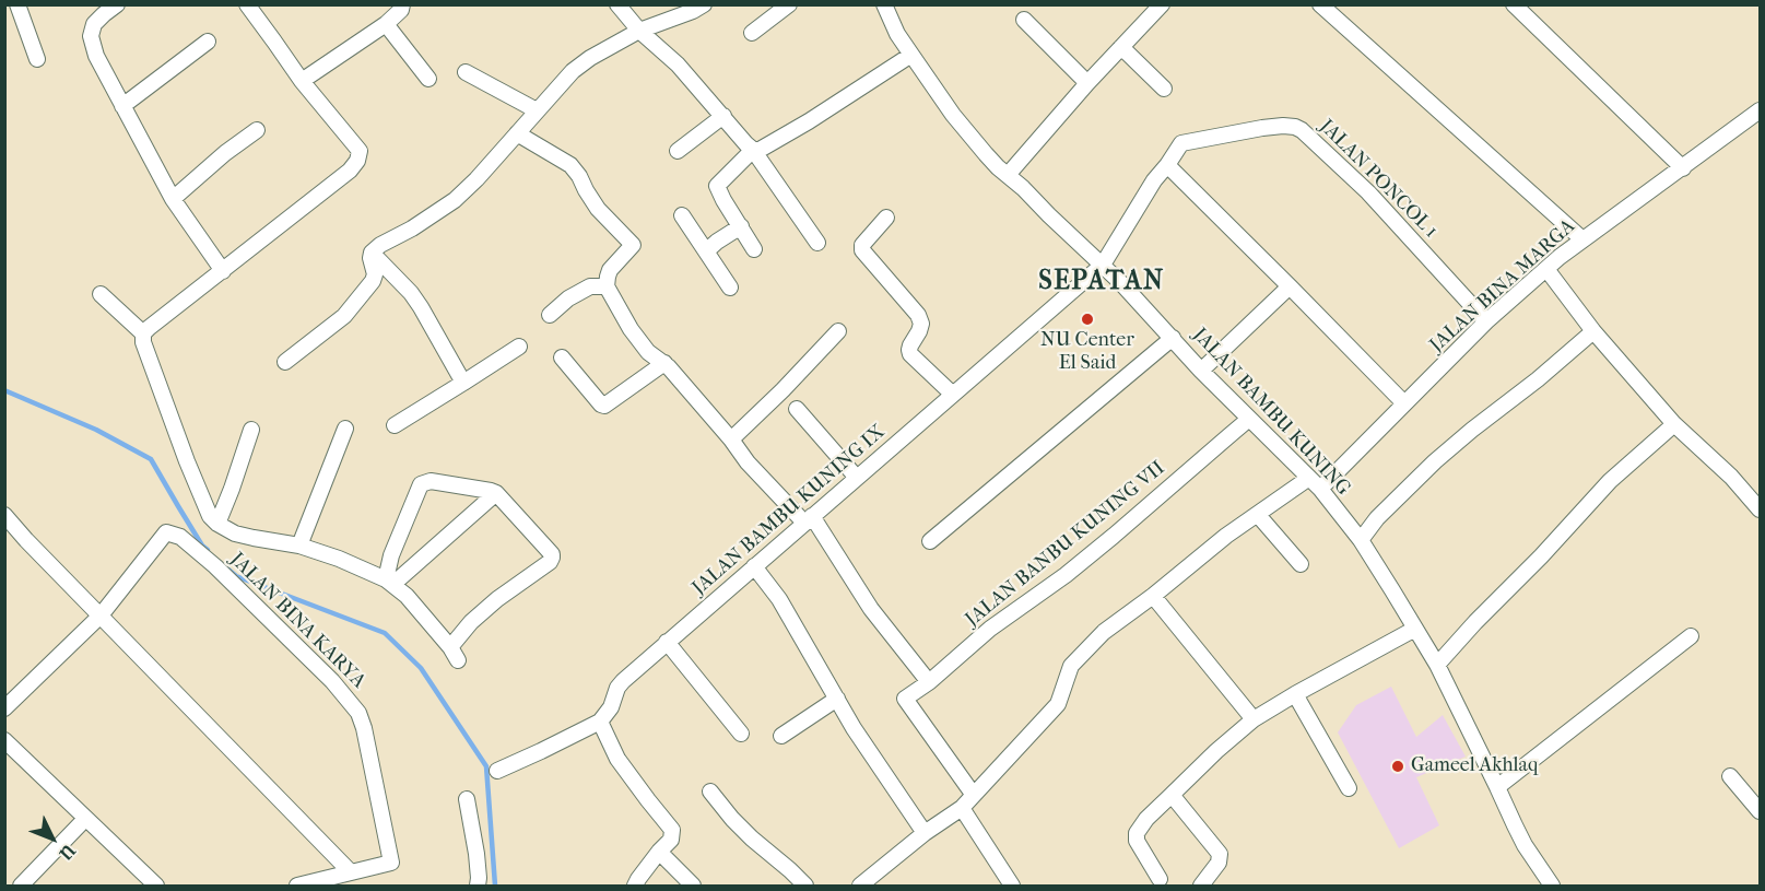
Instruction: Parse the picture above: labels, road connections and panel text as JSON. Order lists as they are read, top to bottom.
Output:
{
  "streets": {
    "street": [
      "JALAN PONCOL 1",
      "JALAN BINA MARGA",
      "JALAN BAMBU KUNING",
      "JALAN BAMBU KUNING IX",
      "JALAN BANBU KUNING VII",
      "JALAN BINA KARYA"
    ]
  },
  "crossings": [
    ["JALAN PONCOL 1", "JALAN BINA MARGA"],
    ["JALAN PONCOL 1", "JALAN BAMBU KUNING IX"],
    ["JALAN BINA MARGA", "JALAN BAMBU KUNING"],
    ["JALAN BINA MARGA", "JALAN BANBU KUNING VII"],
    ["JALAN BAMBU KUNING", "JALAN BAMBU KUNING IX"],
    ["JALAN BAMBU KUNING", "JALAN BANBU KUNING VII"]
  ],
  "districts": ["SEPATAN"],
  "places": ["NU Center El Said", "Gameel Akhlaq"],
  "north": "bottom right"
}
